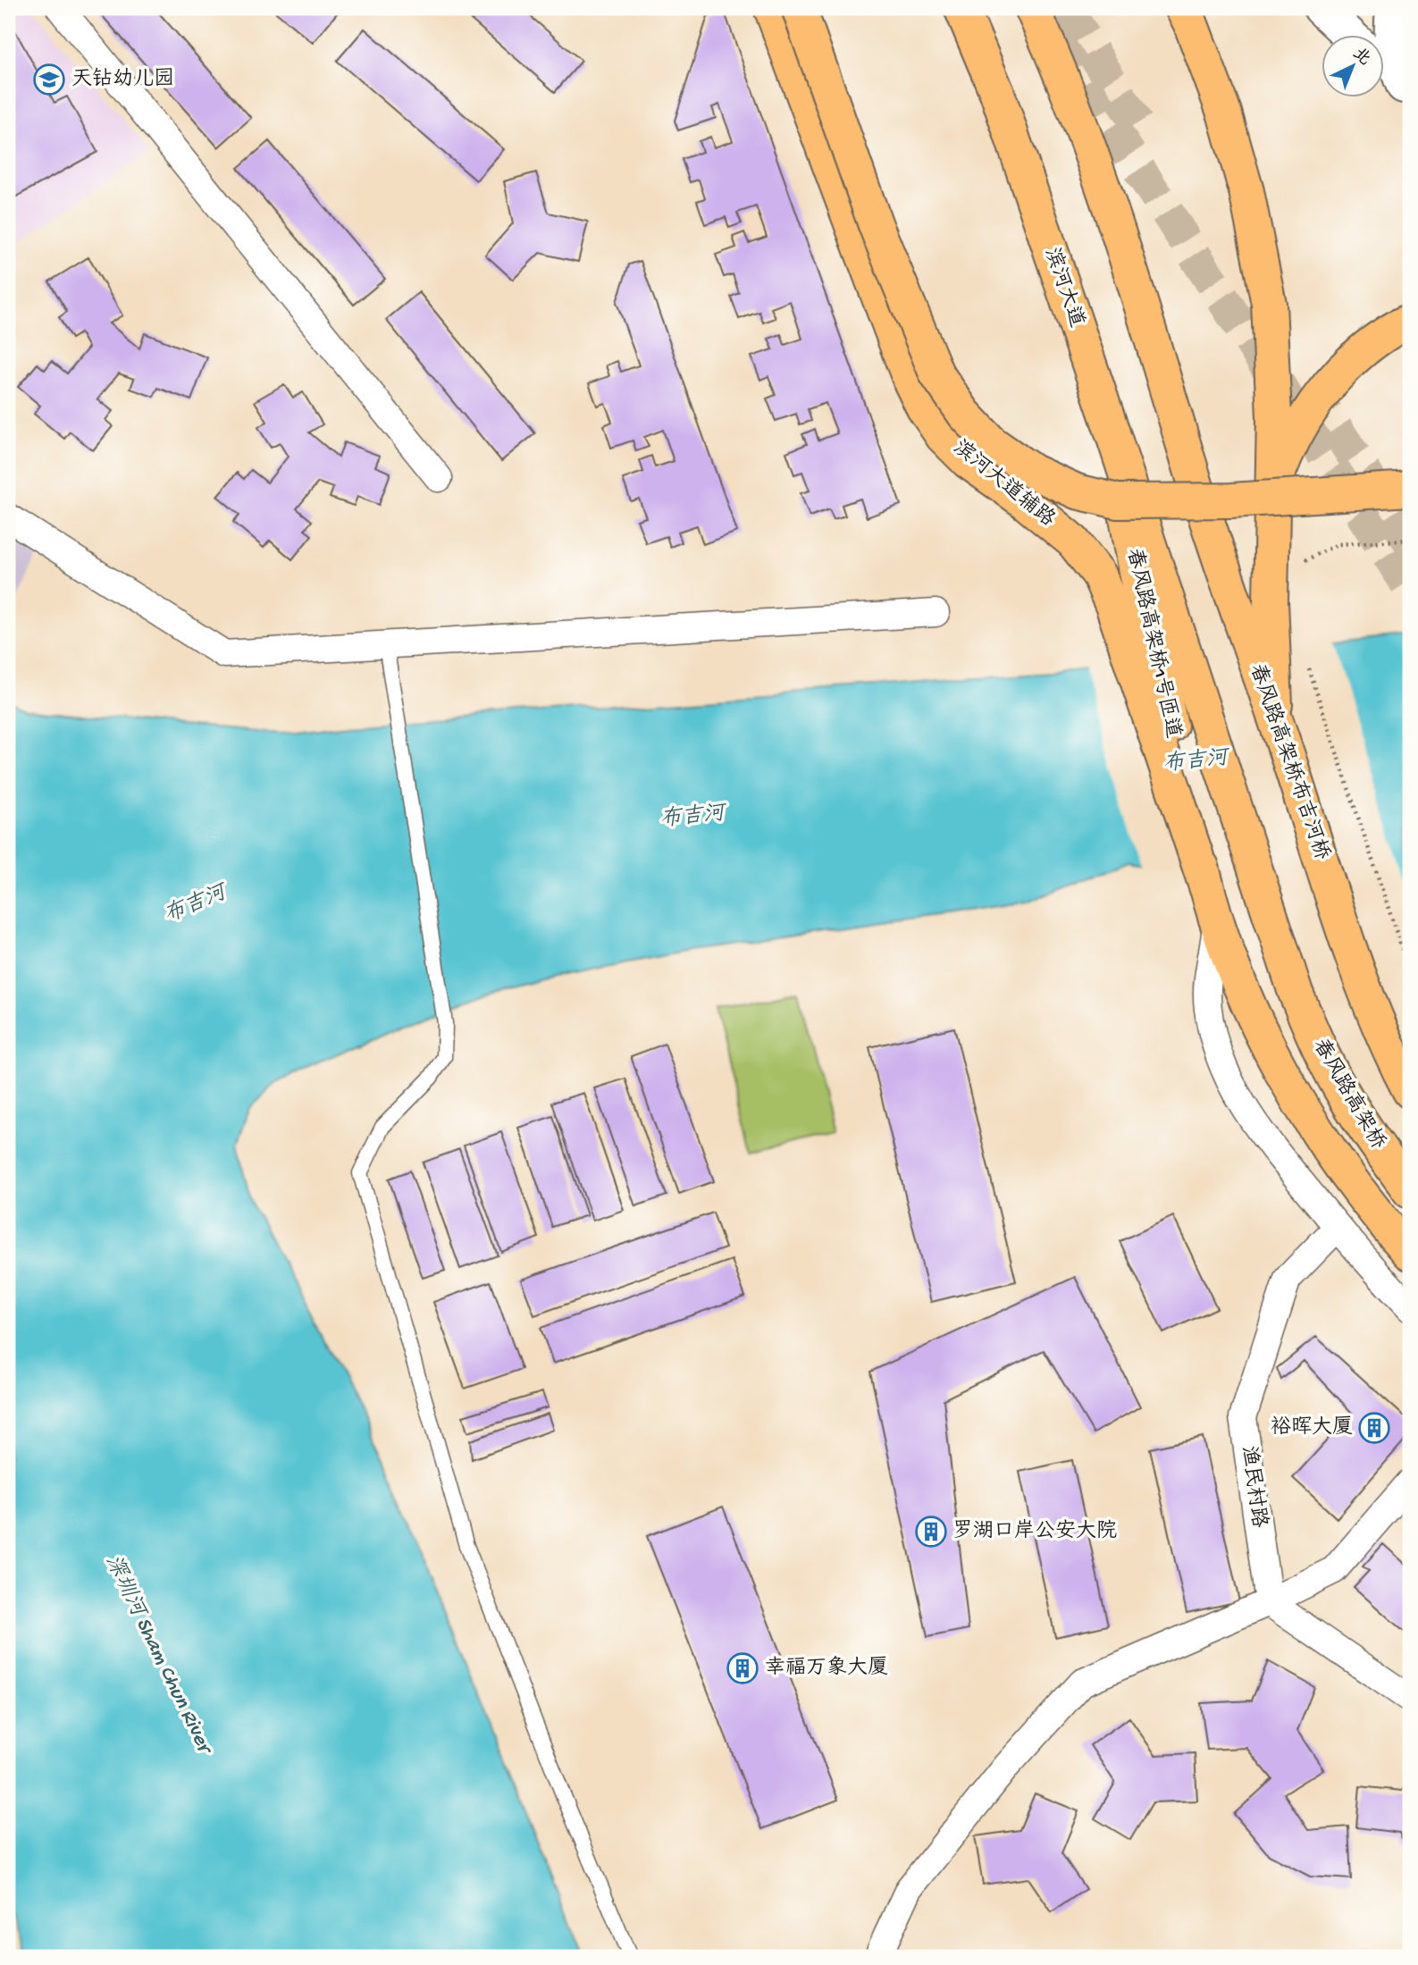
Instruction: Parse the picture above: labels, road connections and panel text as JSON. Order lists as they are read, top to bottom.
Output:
{
  "streets": {
    "main road": [
      "滨河大道",
      "滨河大道辅路",
      "春风路高架桥1号匝道",
      "春风路高架桥布吉河桥",
      "春风路高架桥"
    ],
    "street": ["渔民村路"]
  },
  "crossings": [
    ["滨河大道", "春风路高架桥1号匝道"],
    ["滨河大道", "春风路高架桥"],
    ["滨河大道辅路", "春风路高架桥1号匝道"],
    ["春风路高架桥1号匝道", "春风路高架桥"]
  ],
  "water": ["布吉河", "深圳河 Sham Chun River"],
  "places": {
    "school or university": ["天钻幼儿园"],
    "building": ["裕晖大厦", "罗湖口岸公安大院", "幸福万象大厦"]
  },
  "north": "top right"
}
